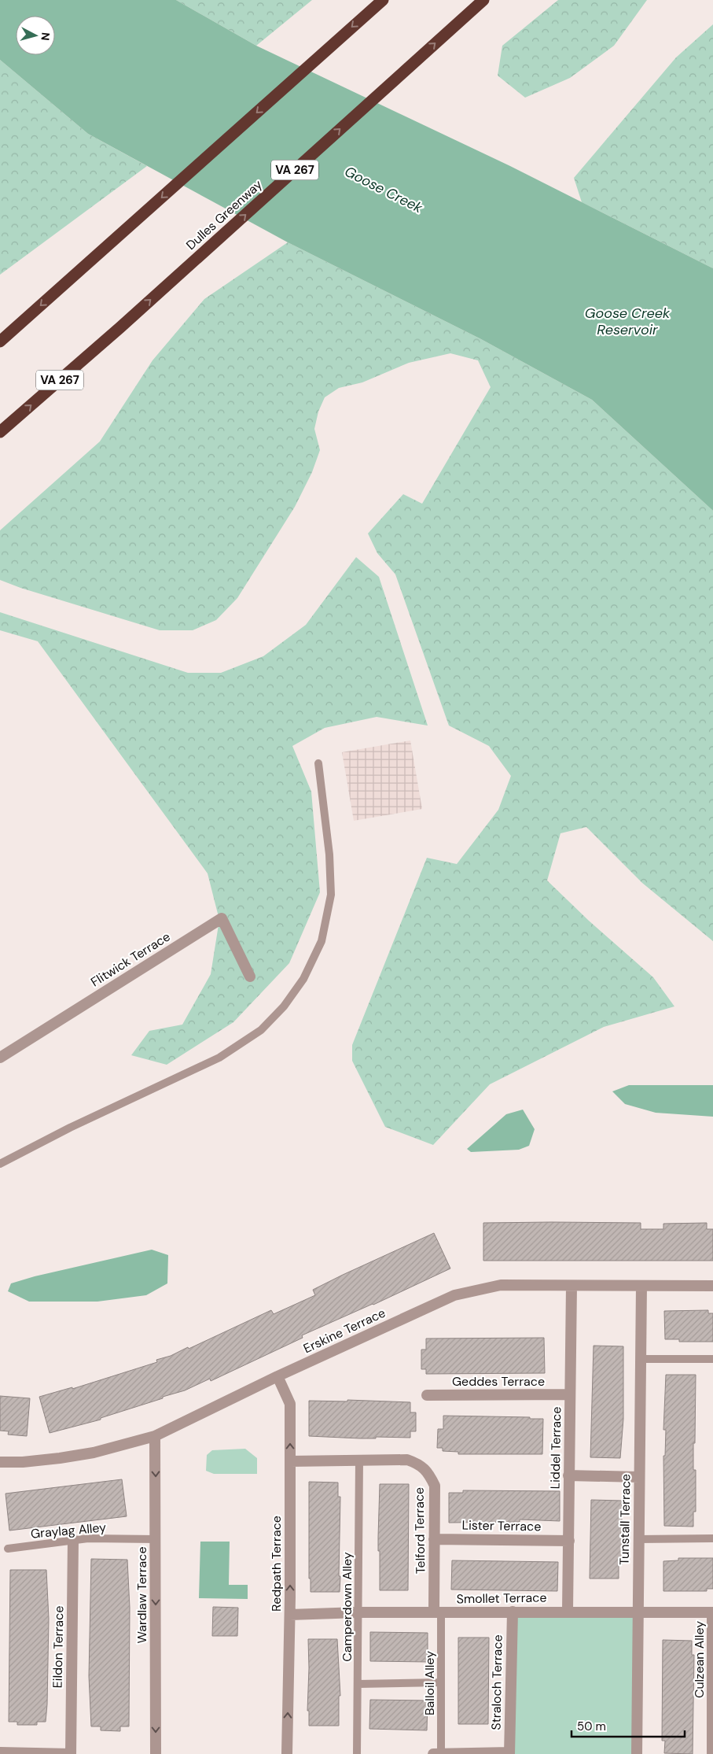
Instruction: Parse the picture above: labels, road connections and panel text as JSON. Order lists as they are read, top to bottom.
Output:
{
  "streets": {
    "highway": ["VA 267", "Dulles Greenway"],
    "street": [
      "Flitwick Terrace",
      "Erskine Terrace",
      "Geddes Terrace",
      "Liddel Terrace",
      "Tunstall Terrace",
      "Lister Terrace",
      "Telford Terrace",
      "Redpath Terrace",
      "Wardlaw Terrace",
      "Smollet Terrace",
      "Eildon Terrace",
      "Straloch Terrace"
    ],
    "lane": [
      "Graylag Alley",
      "Camperdown Alley",
      "Culzean Alley",
      "Balloil Alley"
    ]
  },
  "crossings": [
    ["Erskine Terrace", "Liddel Terrace"],
    ["Erskine Terrace", "Tunstall Terrace"],
    ["Erskine Terrace", "Redpath Terrace"],
    ["Erskine Terrace", "Wardlaw Terrace"],
    ["Geddes Terrace", "Liddel Terrace"],
    ["Liddel Terrace", "Lister Terrace"],
    ["Liddel Terrace", "Smollet Terrace"],
    ["Tunstall Terrace", "Smollet Terrace"],
    ["Lister Terrace", "Telford Terrace"],
    ["Graylag Alley", "Wardlaw Terrace"],
    ["Graylag Alley", "Eildon Terrace"],
    ["Telford Terrace", "Redpath Terrace"],
    ["Telford Terrace", "Smollet Terrace"],
    ["Telford Terrace", "Camperdown Alley"],
    ["Telford Terrace", "Balloil Alley"],
    ["Redpath Terrace", "Smollet Terrace"],
    ["Smollet Terrace", "Camperdown Alley"],
    ["Smollet Terrace", "Culzean Alley"],
    ["Smollet Terrace", "Straloch Terrace"],
    ["Smollet Terrace", "Balloil Alley"]
  ],
  "one_way": ["Redpath Terrace", "Wardlaw Terrace"],
  "water": ["Goose Creek", "Goose Creek Reservoir"],
  "scale_bar": "50 m",
  "north": "right"
}
